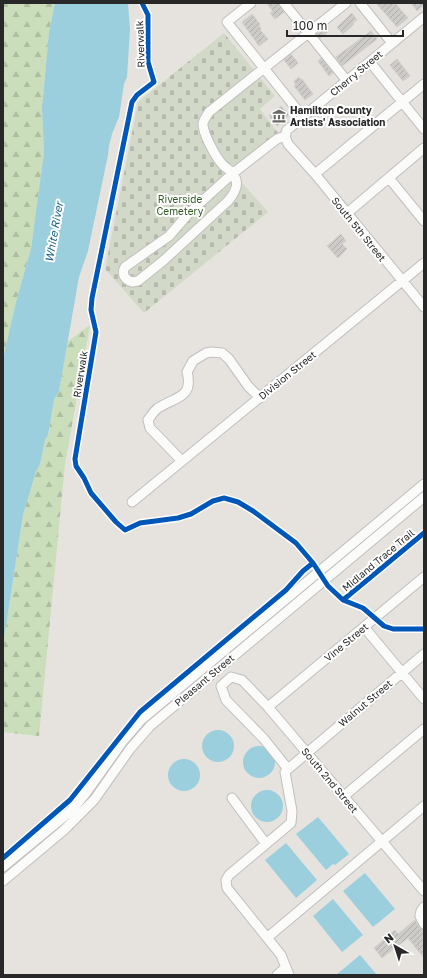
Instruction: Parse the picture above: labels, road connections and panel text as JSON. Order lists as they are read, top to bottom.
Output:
{
  "streets": {
    "street": [
      "Cherry Street",
      "South 5th Street",
      "Division Street",
      "Vine Street",
      "Pleasant Street",
      "Walnut Street",
      "South 2nd Street"
    ],
    "cycle path": ["Riverwalk", "Midland Trace Trail"]
  },
  "crossings": [
    ["Cherry Street", "South 5th Street"],
    ["South 5th Street", "Division Street"],
    ["Vine Street", "South 2nd Street"],
    ["Walnut Street", "South 2nd Street"]
  ],
  "water": ["White River"],
  "parks": ["Riverside Cemetery"],
  "places": {
    "museum": ["Hamilton County Artists' Association"]
  },
  "scale_bar": "100 m",
  "north": "top left"
}
